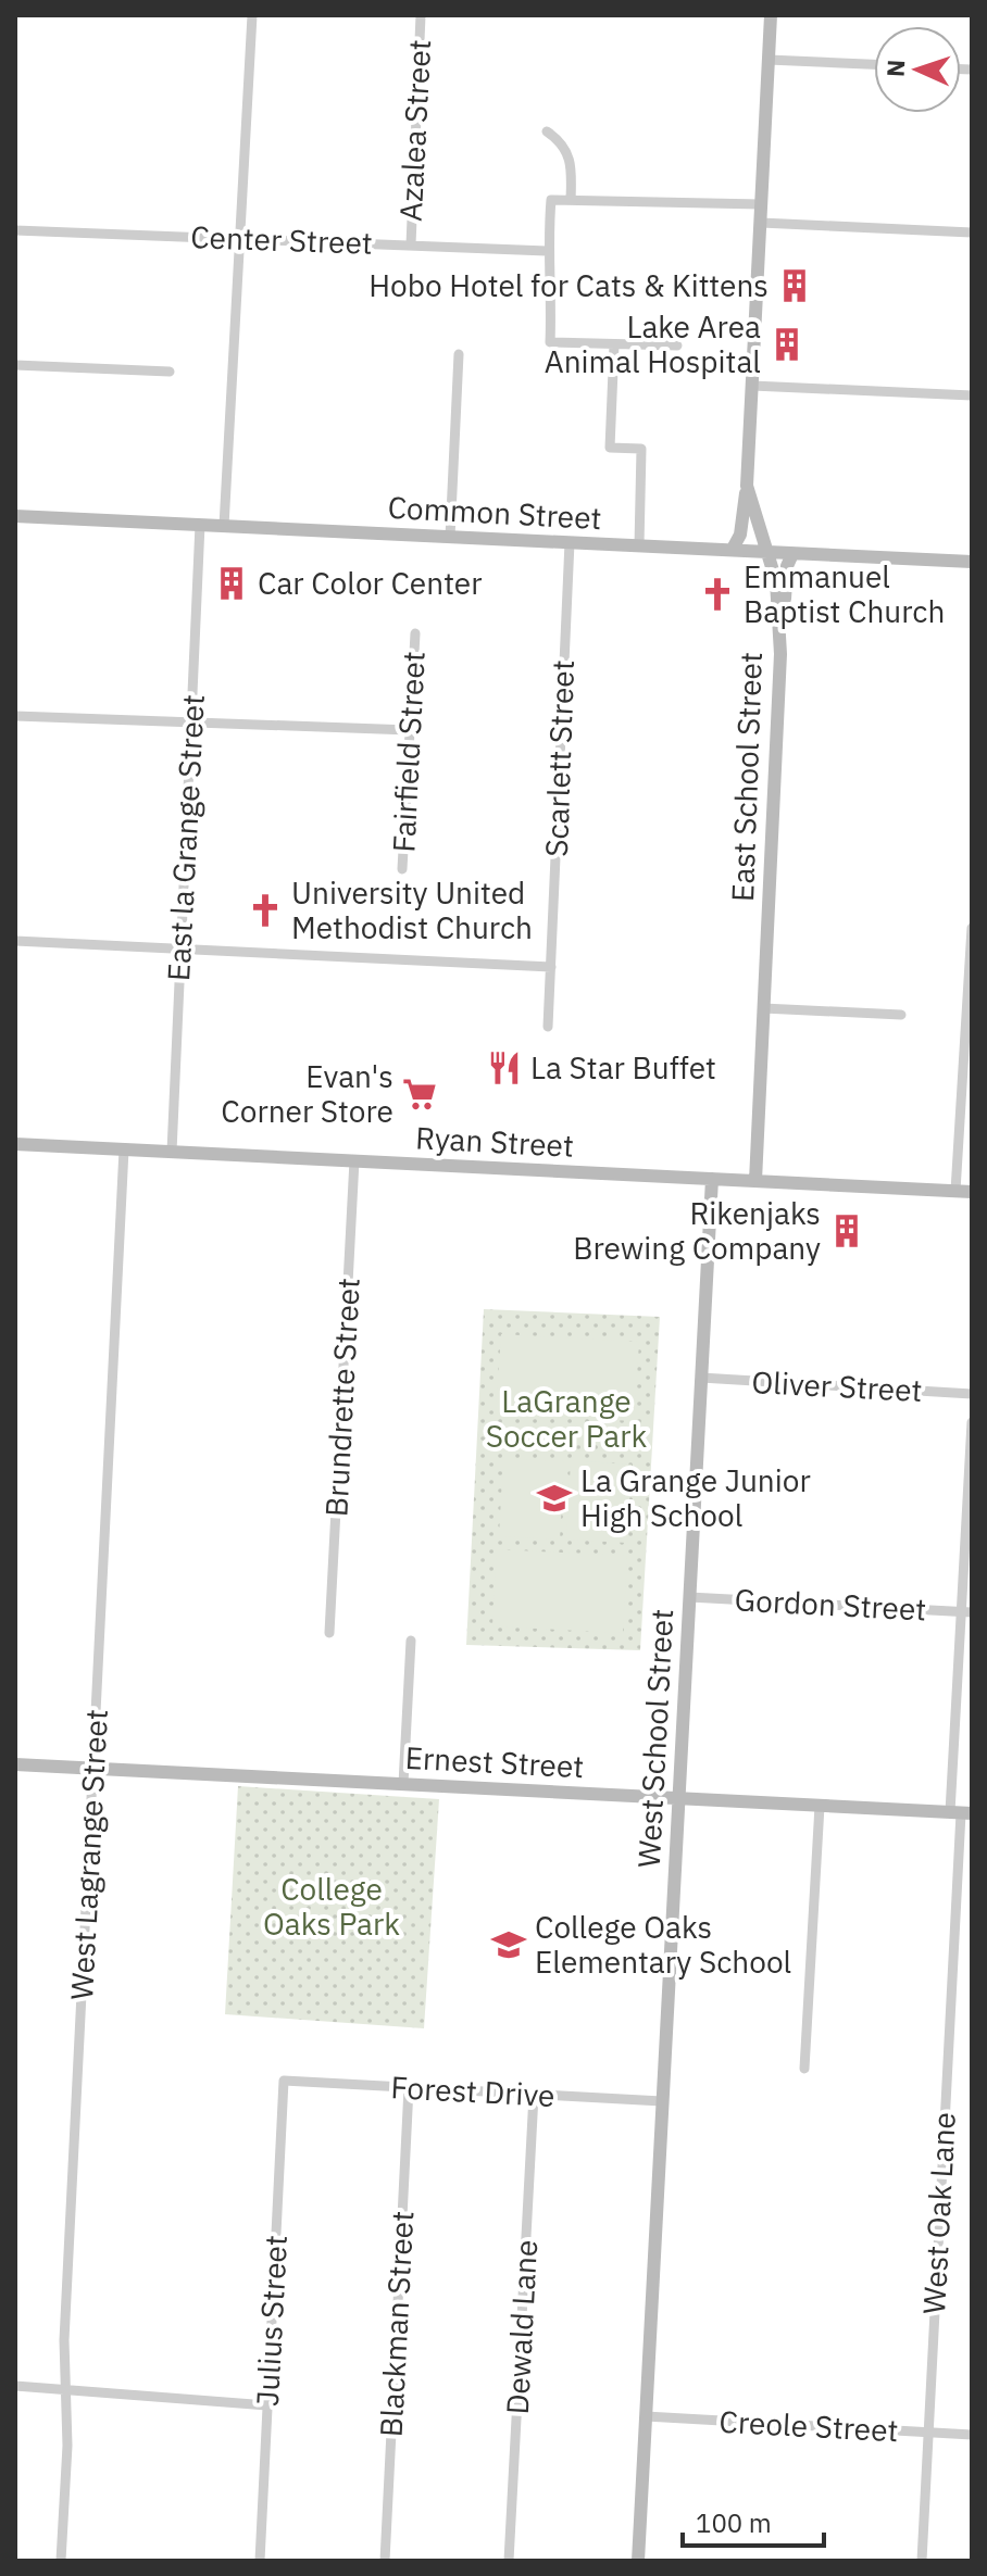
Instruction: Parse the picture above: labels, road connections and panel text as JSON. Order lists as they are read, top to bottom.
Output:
{
  "streets": {
    "street": [
      "Azalea Street",
      "Center Street",
      "Common Street",
      "Fairfield Street",
      "Scarlett Street",
      "East School Street",
      "East la Grange Street",
      "Ryan Street",
      "Oliver Street",
      "Brundrette Street",
      "Gordon Street",
      "West School Street",
      "Ernest Street",
      "West Lagrange Street",
      "Forest Drive",
      "West Oak Lane",
      "Julius Street",
      "Blackman Street",
      "Dewald Lane",
      "Creole Street"
    ]
  },
  "crossings": [
    ["Azalea Street", "Center Street"],
    ["Common Street", "Scarlett Street"],
    ["Common Street", "East School Street"],
    ["Common Street", "East la Grange Street"],
    ["East School Street", "Ryan Street"],
    ["East la Grange Street", "Ryan Street"],
    ["Ryan Street", "Brundrette Street"],
    ["Ryan Street", "West School Street"],
    ["Ryan Street", "West Lagrange Street"],
    ["Oliver Street", "West School Street"],
    ["Gordon Street", "West School Street"],
    ["Gordon Street", "West Oak Lane"],
    ["West School Street", "Ernest Street"],
    ["West School Street", "Forest Drive"],
    ["West School Street", "Creole Street"],
    ["Ernest Street", "West Lagrange Street"],
    ["Ernest Street", "West Oak Lane"],
    ["Forest Drive", "Julius Street"],
    ["Forest Drive", "Blackman Street"],
    ["Forest Drive", "Dewald Lane"],
    ["West Oak Lane", "Creole Street"]
  ],
  "parks": ["LaGrange Soccer Park", "College Oaks Park"],
  "places": {
    "building": [
      "Hobo Hotel for Cats & Kittens",
      "Lake Area Animal Hospital",
      "Car Color Center",
      "Rikenjaks Brewing Company"
    ],
    "church": ["Emmanuel Baptist Church", "University United Methodist Church"],
    "restaurant": ["La Star Buffet"],
    "supermarket": ["Evan's Corner Store"],
    "school or university": ["La Grange Junior High School", "College Oaks Elementary School"]
  },
  "scale_bar": "100 m",
  "north": "left"
}
